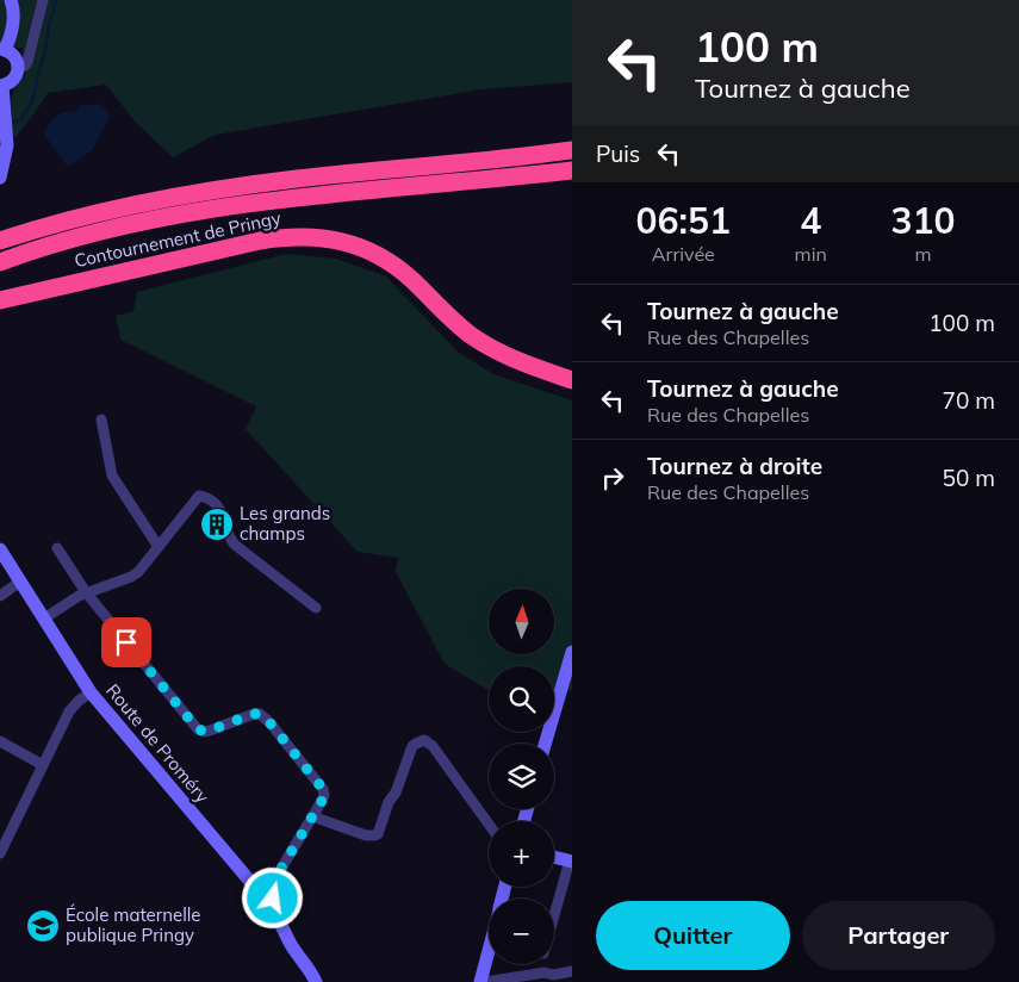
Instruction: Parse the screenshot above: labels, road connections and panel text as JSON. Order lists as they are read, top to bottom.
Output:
{
  "streets": {
    "highway": ["Contournement de Pringy"],
    "street": ["Route de Proméry"]
  },
  "places": {
    "building": ["Les grands champs"],
    "school or university": ["École maternelle publique Pringy"]
  },
  "north": "top",
  "page": {
    "turn": ["100 m", "Tournez à gauche"],
    "then": "Puis",
    "eta": [
      "06:51",
      "Arrivée",
      "4",
      "min",
      "310",
      "m"
    ],
    "list": [
      {
        "name": "Tournez à gauche",
        "note": "Rue des Chapelles",
        "value": "100 m"
      },
      {
        "name": "Tournez à gauche",
        "note": "Rue des Chapelles",
        "value": "70 m"
      },
      {
        "name": "Tournez à droite",
        "note": "Rue des Chapelles",
        "value": "50 m"
      }
    ],
    "map_buttons": ["+", "−"],
    "buttons": ["Quitter", "Partager"]
  }
}
